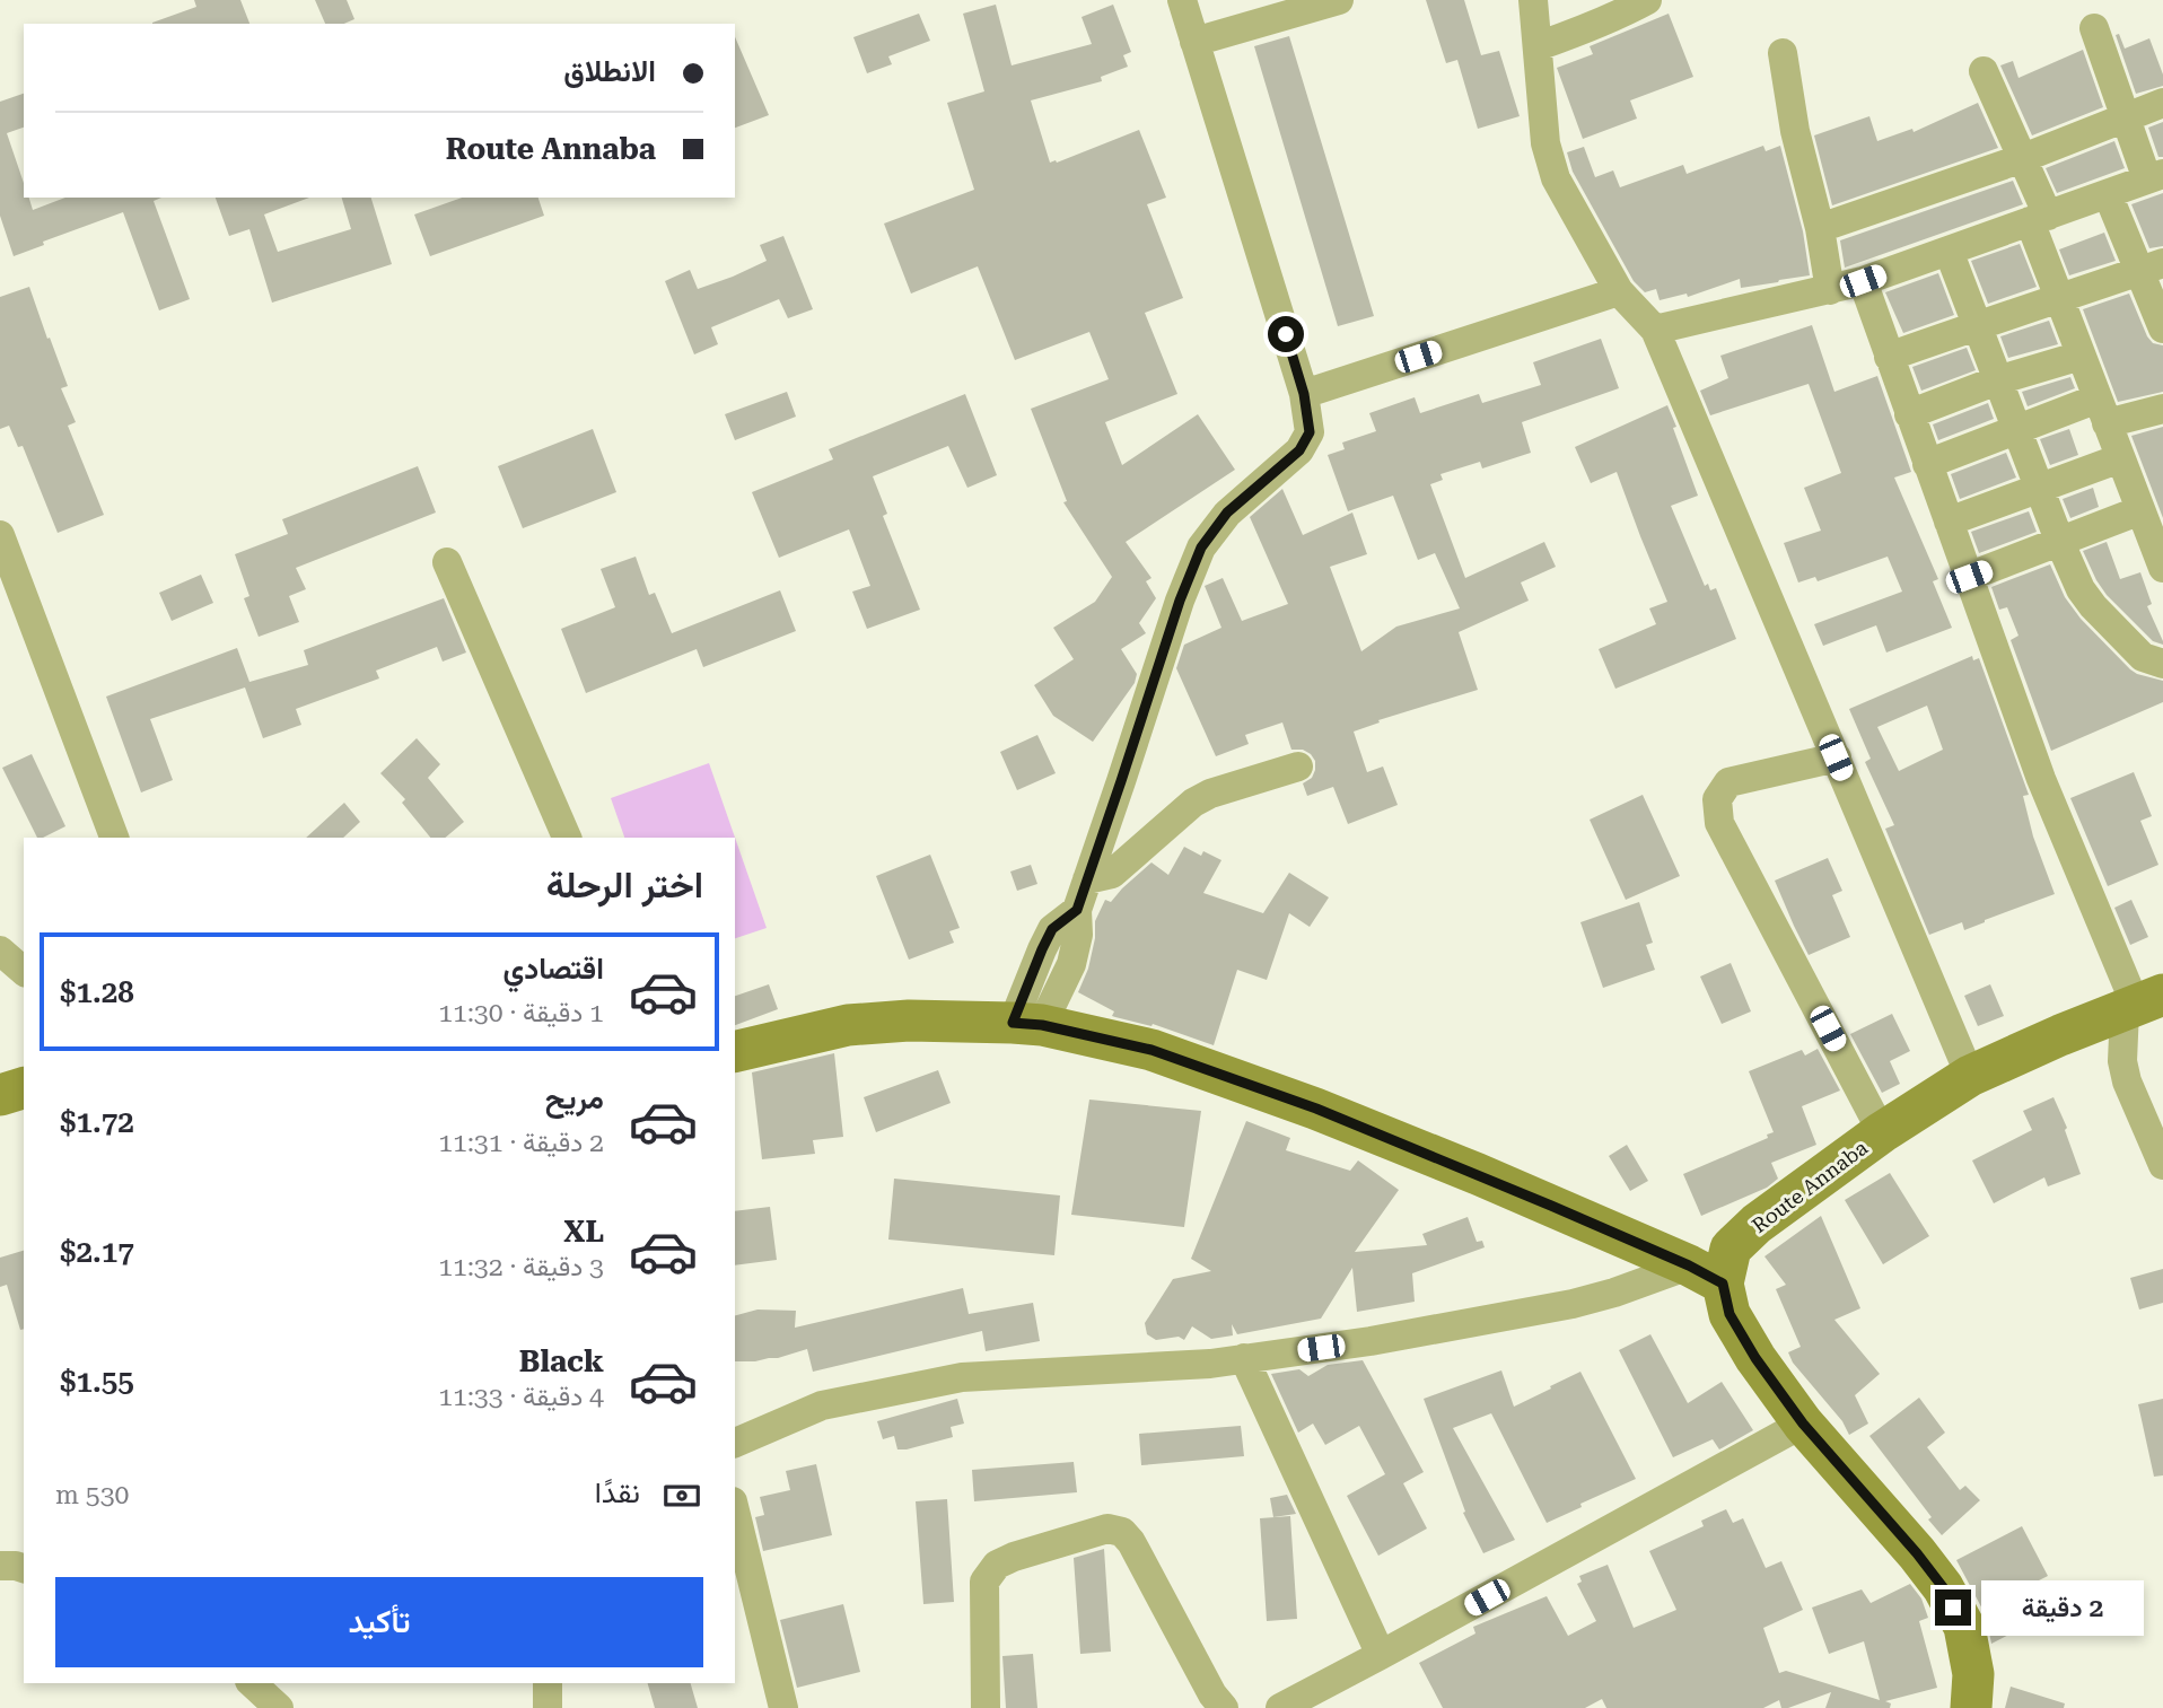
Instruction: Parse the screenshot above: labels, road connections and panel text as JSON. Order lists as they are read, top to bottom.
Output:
{
  "streets": {
    "main road": ["Route Annaba"]
  },
  "page": {
    "banner": ["الانطلاق", "Route Annaba"],
    "heading": "اختر الرحلة",
    "list": [
      {
        "name": "اقتصادي",
        "note": "1 دقيقة · 11:30",
        "value": "$1.28"
      },
      {
        "name": "مريح",
        "note": "2 دقيقة · 11:31",
        "value": "$1.72"
      },
      {
        "name": "XL",
        "note": "3 دقيقة · 11:32",
        "value": "$2.17"
      },
      {
        "name": "Black",
        "note": "4 دقيقة · 11:33",
        "value": "$1.55"
      }
    ],
    "pay": ["نقدًا", "530 m"],
    "buttons": "تأكيد",
    "bubble": "2 دقيقة"
  }
}
